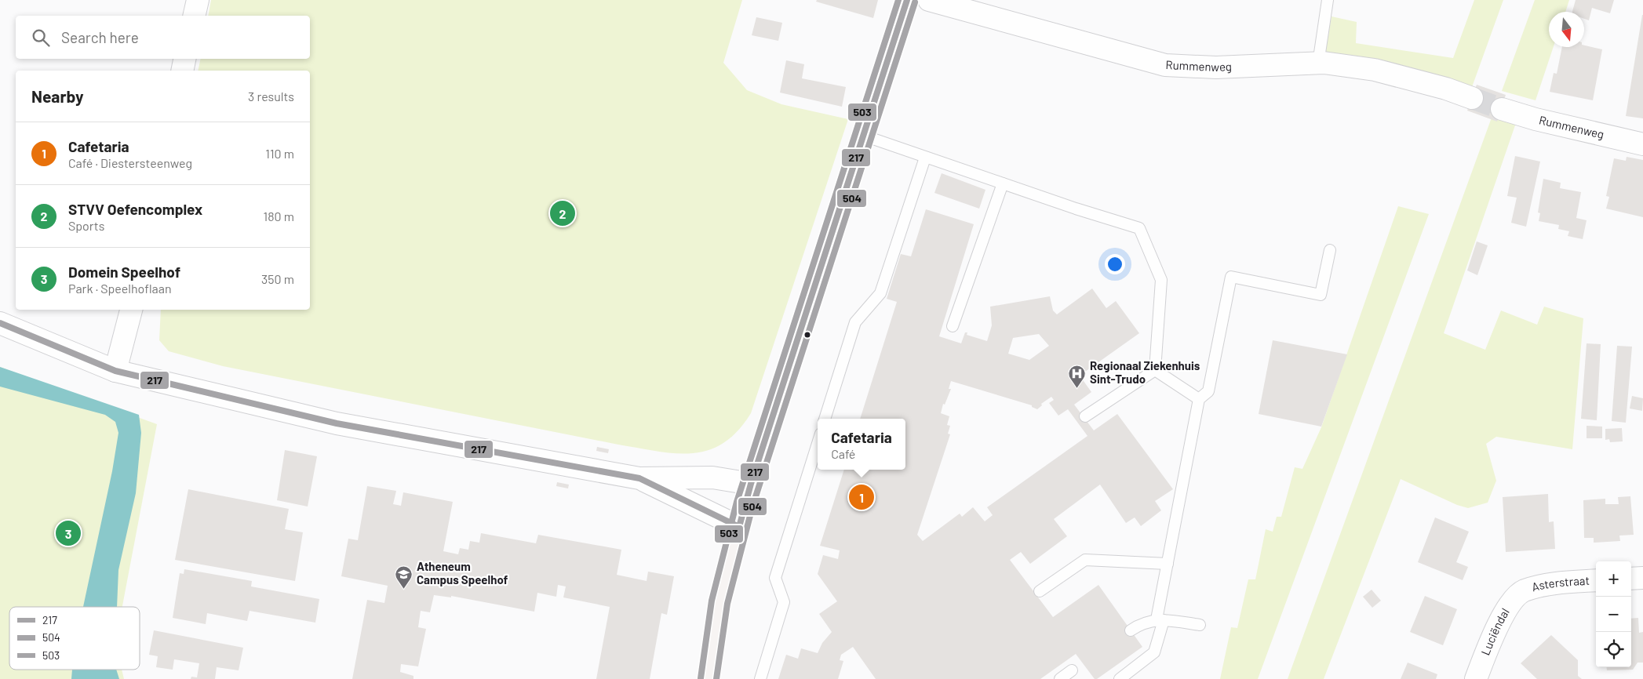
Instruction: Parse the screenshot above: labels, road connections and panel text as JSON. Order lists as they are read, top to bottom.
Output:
{
  "streets": {
    "street": ["Rummenweg", "Asterstraat", "Luciëndal"]
  },
  "crossings": [
    ["Asterstraat", "Luciëndal"]
  ],
  "places": {
    "hospital": ["Regionaal Ziekenhuis Sint-Trudo"],
    "school or university": ["Atheneum Campus Speelhof"]
  },
  "lines": ["transit line 217", "transit line 503", "transit line 504"],
  "legend": ["217", "504", "503"],
  "north": "bottom",
  "page": {
    "search": "Search here",
    "heading": ["Nearby", "3 results"],
    "list": [
      {
        "mark": "1",
        "name": "Cafetaria",
        "note": "Café · Diestersteenweg",
        "value": "110 m"
      },
      {
        "mark": "2",
        "name": "STVV Oefencomplex",
        "note": "Sports",
        "value": "180 m"
      },
      {
        "mark": "3",
        "name": "Domein Speelhof",
        "note": "Park · Speelhoflaan",
        "value": "350 m"
      }
    ],
    "pins": ["2", "1", "3"],
    "popup": ["Cafetaria", "Café"],
    "map_buttons": ["+", "−"]
  }
}
